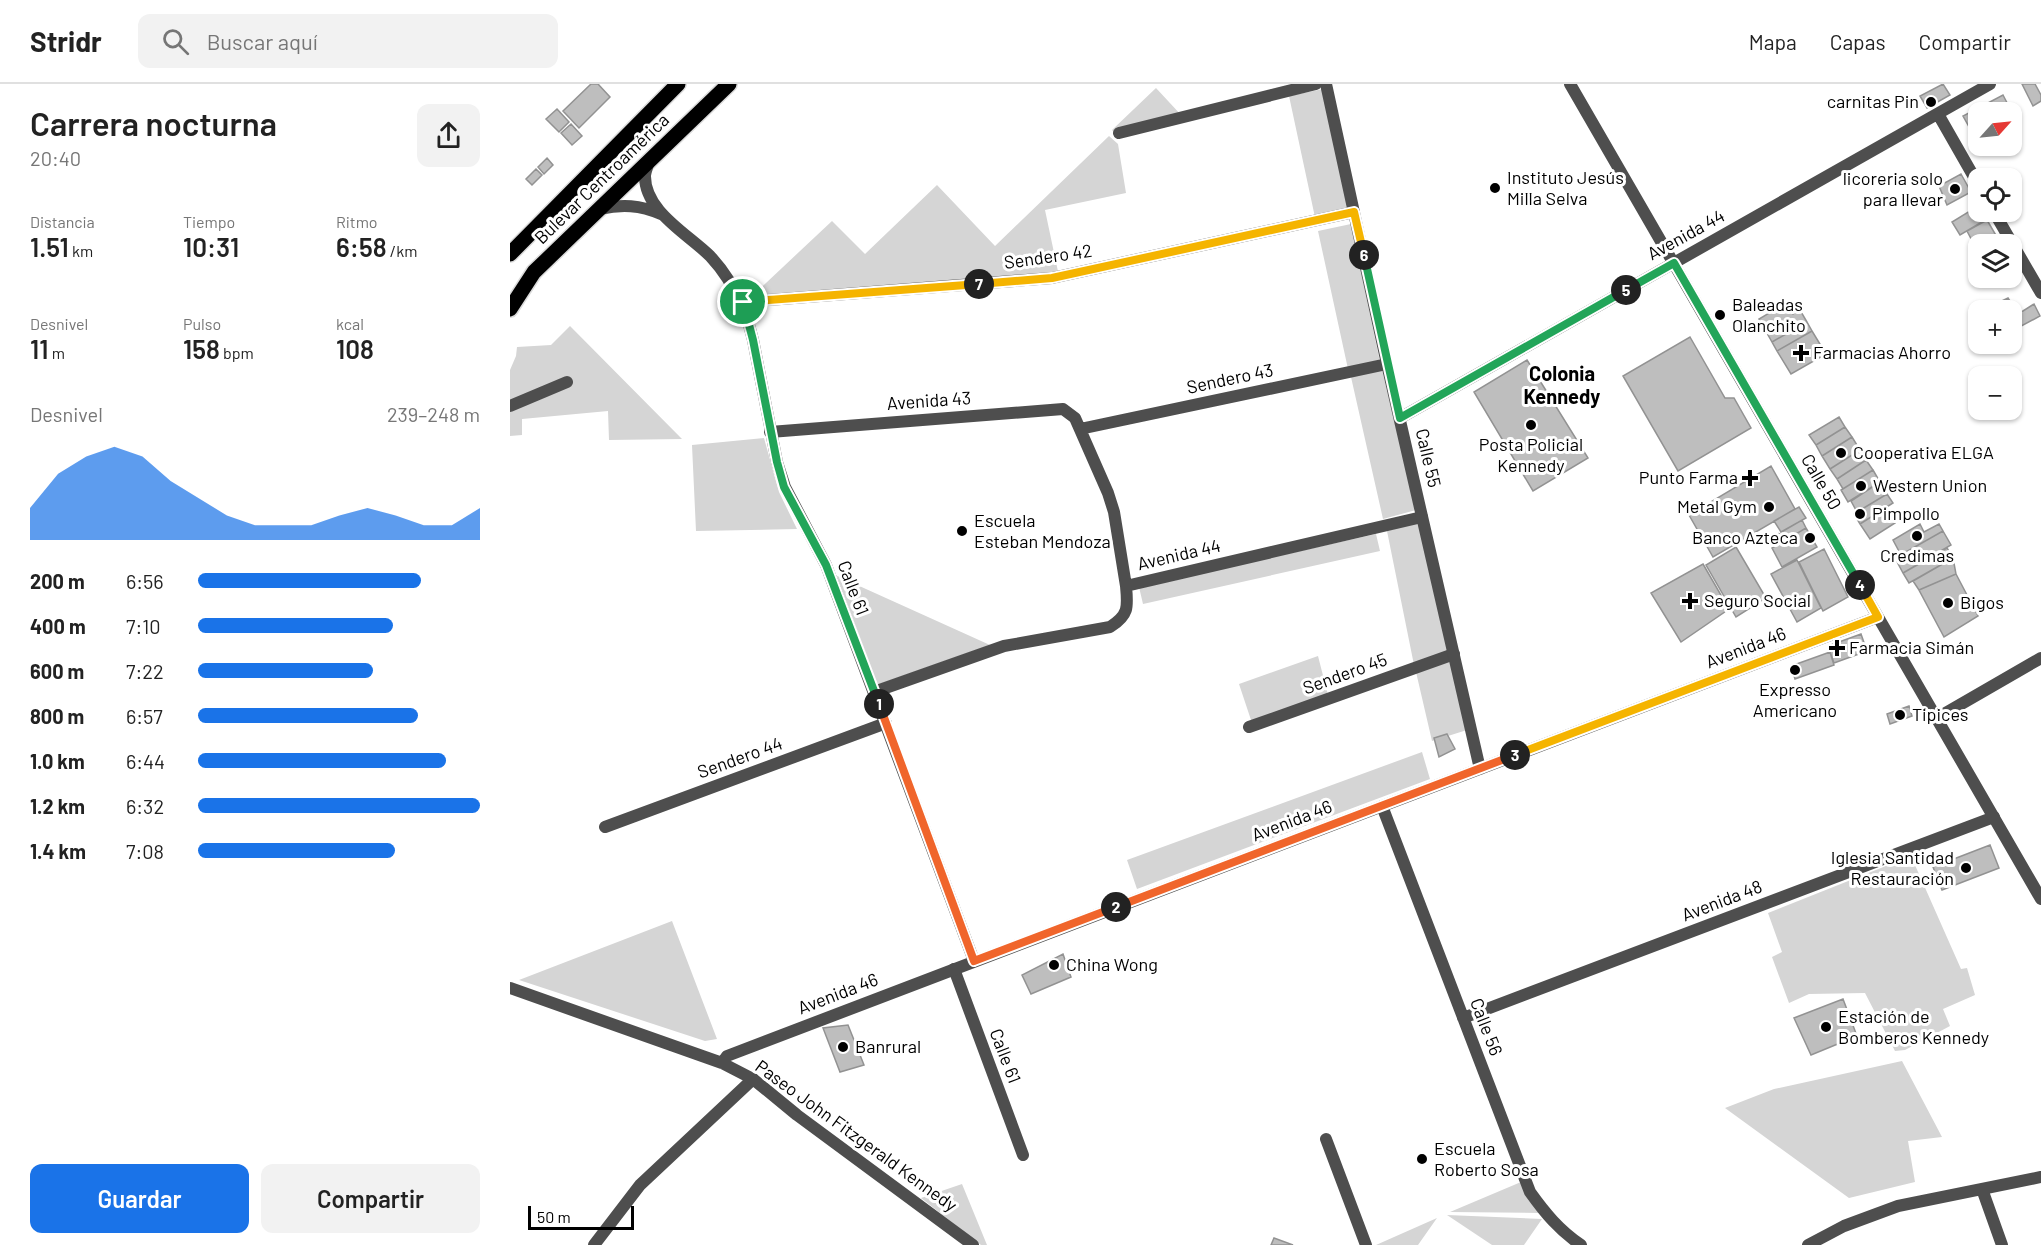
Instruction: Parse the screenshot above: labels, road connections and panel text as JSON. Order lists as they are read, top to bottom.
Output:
{
  "streets": {
    "main road": ["Bulevar Centroamérica"],
    "street": [
      "Avenida 44",
      "Sendero 42",
      "Sendero 43",
      "Avenida 43",
      "Calle 55",
      "Calle 50",
      "Calle 61",
      "Avenida 46",
      "Sendero 45",
      "Sendero 44",
      "Avenida 48",
      "Calle 56",
      "Paseo John Fitzgerald Kennedy"
    ]
  },
  "crossings": [
    ["Bulevar Centroamérica", "Calle 61"],
    ["Avenida 44", "Calle 55"],
    ["Avenida 44", "Calle 50"],
    ["Avenida 44", "Calle 61"],
    ["Sendero 42", "Calle 55"],
    ["Sendero 42", "Calle 61"],
    ["Sendero 43", "Avenida 43"],
    ["Sendero 43", "Calle 55"],
    ["Avenida 43", "Calle 61"],
    ["Calle 55", "Avenida 46"],
    ["Calle 55", "Sendero 45"],
    ["Calle 50", "Avenida 46"],
    ["Calle 50", "Avenida 48"],
    ["Calle 61", "Avenida 46"],
    ["Calle 61", "Sendero 44"],
    ["Avenida 46", "Calle 56"],
    ["Avenida 46", "Paseo John Fitzgerald Kennedy"],
    ["Avenida 48", "Calle 56"]
  ],
  "districts": ["Colonia Kennedy"],
  "places": {
    "other": [
      "carnitas Pin",
      "Instituto Jesús Milla Selva",
      "licoreria solo para llevar",
      "Baleadas Olanchito",
      "Posta Policial Kennedy",
      "Cooperativa ELGA",
      "Western Union",
      "Metal Gym",
      "Pimpollo",
      "Escuela Esteban Mendoza",
      "Credimas",
      "Banco Azteca",
      "Bigos",
      "Expresso Americano",
      "Tipices",
      "Iglesia Santidad Restauración",
      "China Wong",
      "Estación de Bomberos Kennedy",
      "Banrural",
      "Escuela Roberto Sosa"
    ],
    "health": [
      "Farmacias Ahorro",
      "Punto Farma",
      "Seguro Social",
      "Farmacia Simán"
    ]
  },
  "scale_bar": "50 m",
  "north": "top right",
  "page": {
    "header": "Stridr",
    "search": "Buscar aquí",
    "nav": ["Mapa", "Capas", "Compartir"],
    "heading": ["Carrera nocturna", "20:40"],
    "map_buttons": ["+", "−"],
    "stats": [
      ["Distancia", "1.51 km"],
      ["Tiempo", "10:31"],
      ["Ritmo", "6:58 /km"],
      ["Desnivel", "11 m"],
      ["Pulso", "158 bpm"],
      ["kcal", "108"]
    ],
    "pins": [
      "6",
      "7",
      "5",
      "4",
      "1",
      "3",
      "2"
    ],
    "chart": ["Desnivel", "239–248 m"],
    "list": [
      {
        "name": "200 m",
        "note": "6:56"
      },
      {
        "name": "400 m",
        "note": "7:10"
      },
      {
        "name": "600 m",
        "note": "7:22"
      },
      {
        "name": "800 m",
        "note": "6:57"
      },
      {
        "name": "1.0 km",
        "note": "6:44"
      },
      {
        "name": "1.2 km",
        "note": "6:32"
      },
      {
        "name": "1.4 km",
        "note": "7:08"
      }
    ],
    "buttons": ["Guardar", "Compartir"],
    "scale": "50 m"
  }
}
